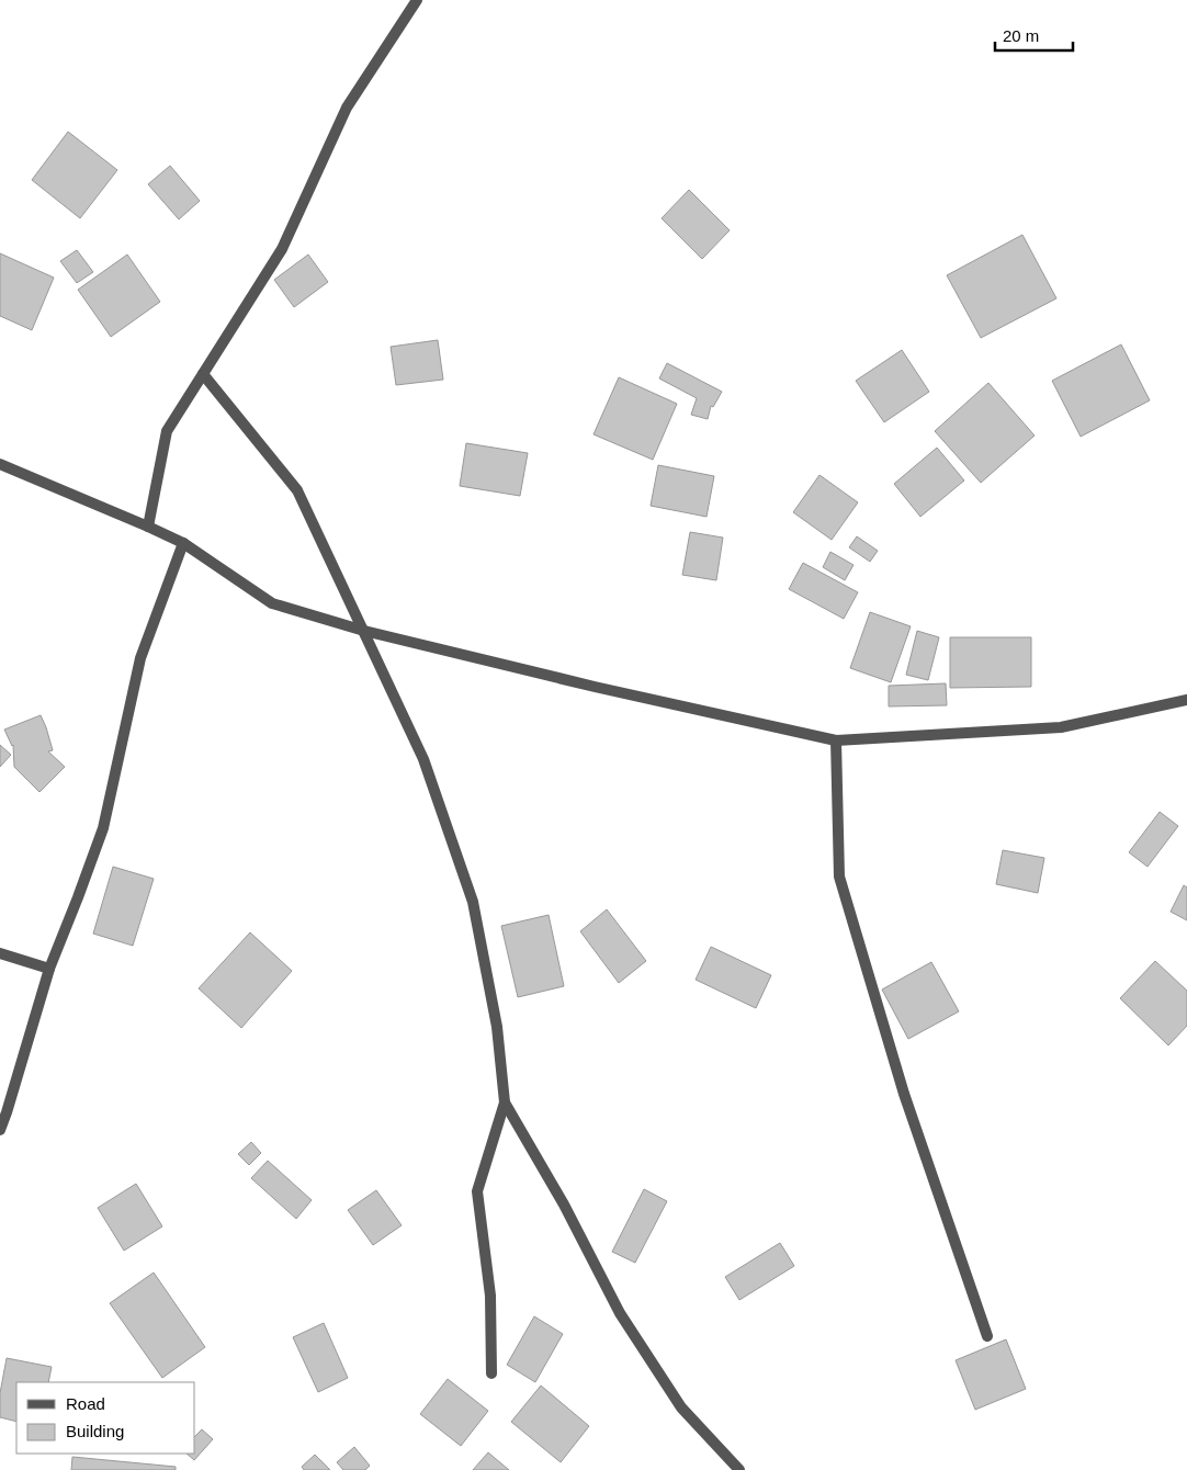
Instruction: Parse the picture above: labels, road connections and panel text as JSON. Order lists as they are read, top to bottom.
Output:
{
  "legend": ["Road", "Building"],
  "scale_bar": "20 m"
}
